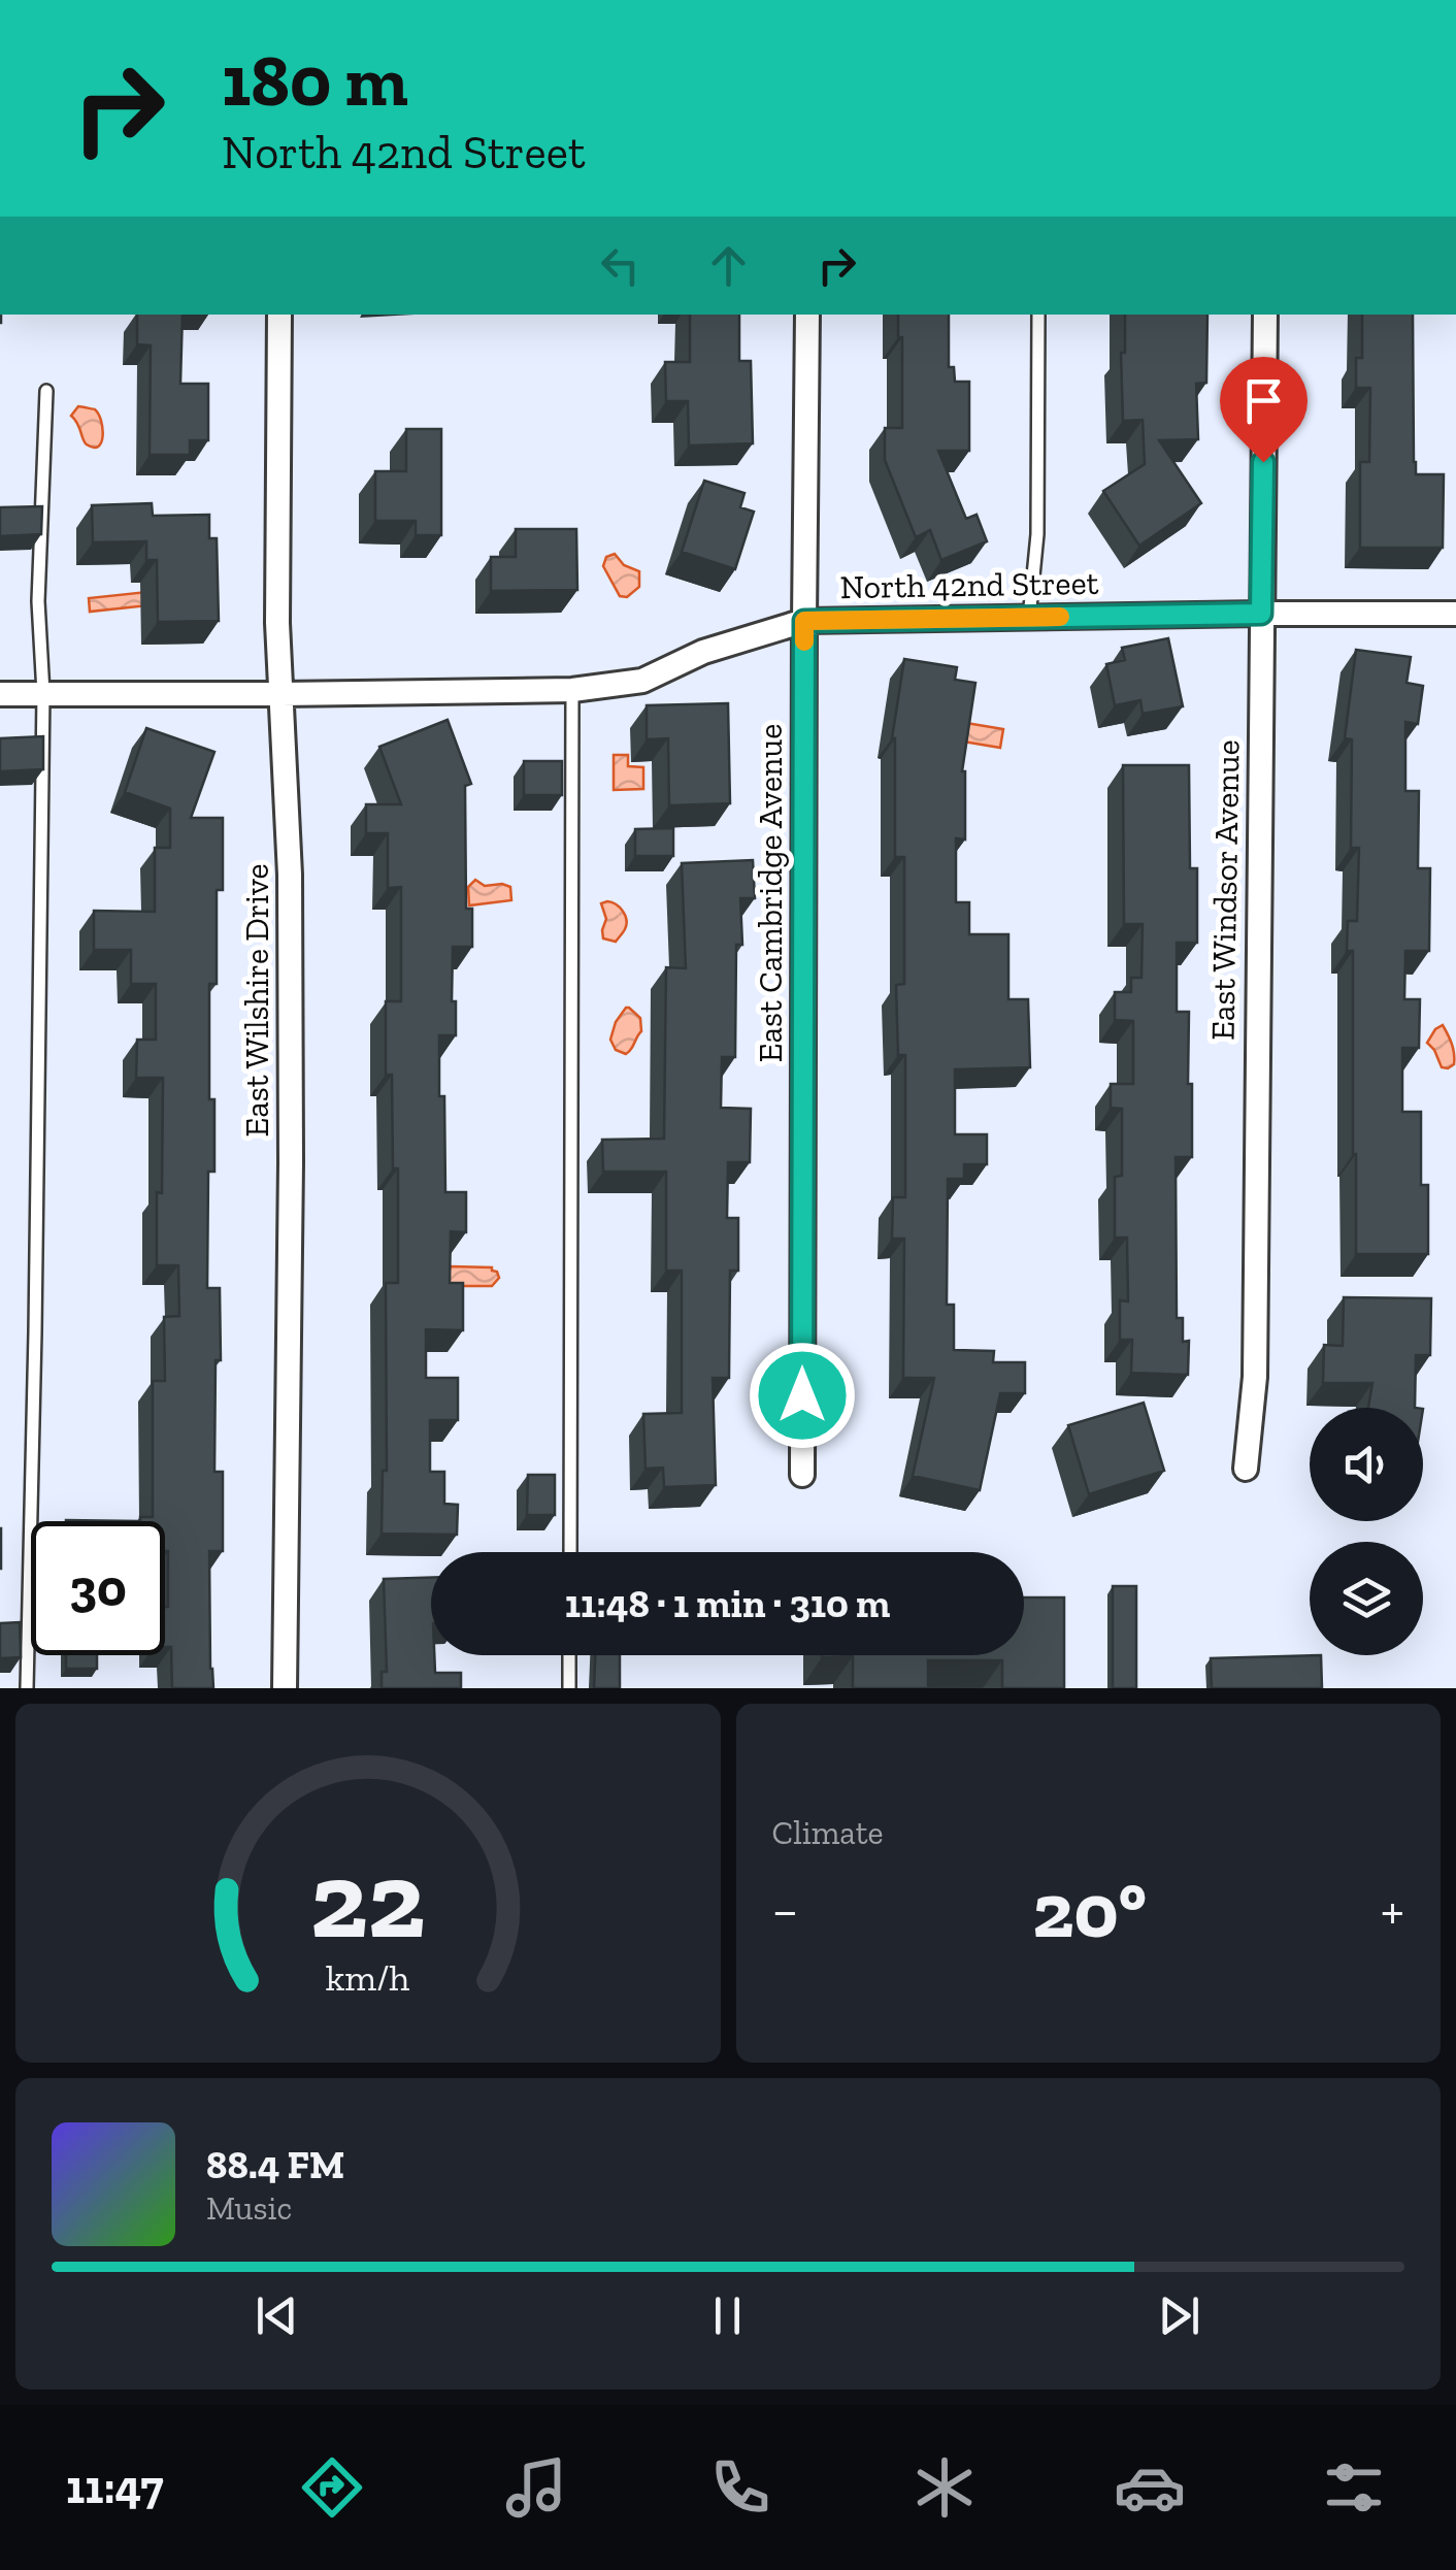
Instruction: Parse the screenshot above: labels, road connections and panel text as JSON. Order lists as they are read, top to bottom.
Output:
{
  "streets": {
    "street": [
      "North 42nd Street",
      "East Windsor Avenue",
      "East Cambridge Avenue",
      "East Wilshire Drive"
    ]
  },
  "crossings": [
    ["North 42nd Street", "East Windsor Avenue"],
    ["North 42nd Street", "East Cambridge Avenue"],
    ["North 42nd Street", "East Wilshire Drive"]
  ],
  "page": {
    "turn": ["180 m", "North 42nd Street"],
    "limit": "30",
    "trip": "11:48 · 1 min · 310 m",
    "tile": "Climate",
    "heat": ["−", "20°", "+"],
    "song": ["88.4 FM", "Music"],
    "tabs": "11:47",
    "gauge": ["22", "km/h"]
  }
}
